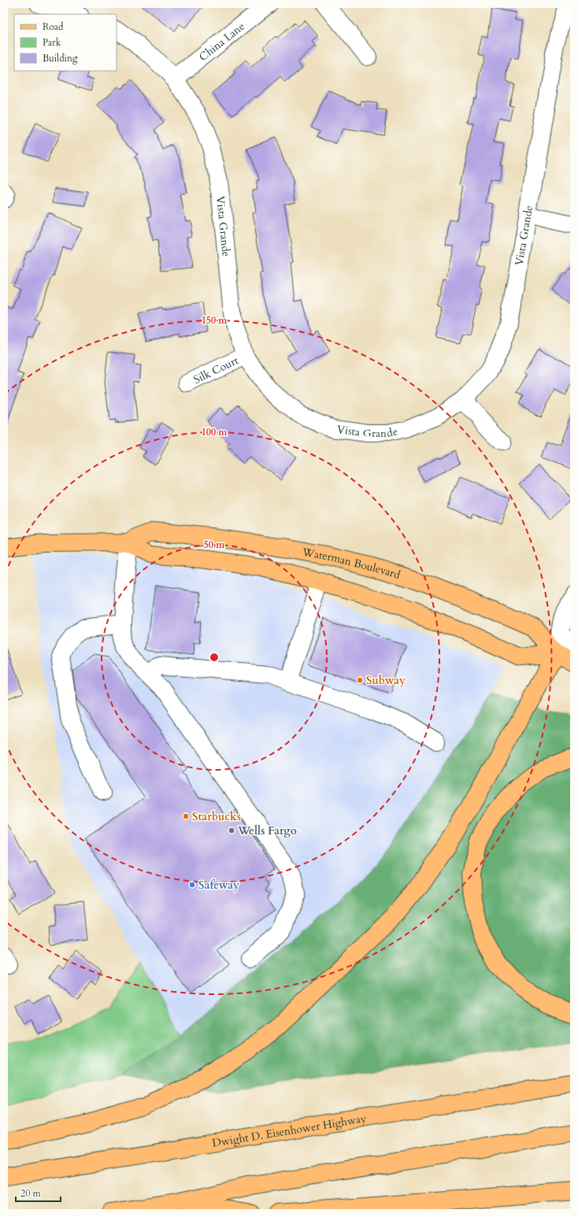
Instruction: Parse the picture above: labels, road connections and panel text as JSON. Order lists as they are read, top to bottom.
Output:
{
  "streets": {
    "main road": ["Waterman Boulevard", "Dwight D. Eisenhower Highway"],
    "street": ["China Lane", "Vista Grande", "Silk Court"]
  },
  "crossings": [
    ["China Lane", "Vista Grande"],
    ["Vista Grande", "Silk Court"]
  ],
  "places": [
    "Subway",
    "Starbucks",
    "Wells Fargo",
    "Safeway"
  ],
  "legend": ["Road", "Park", "Building"],
  "scale_bar": "20 m",
  "rings": ["150 m", "100 m", "50 m"]
}
